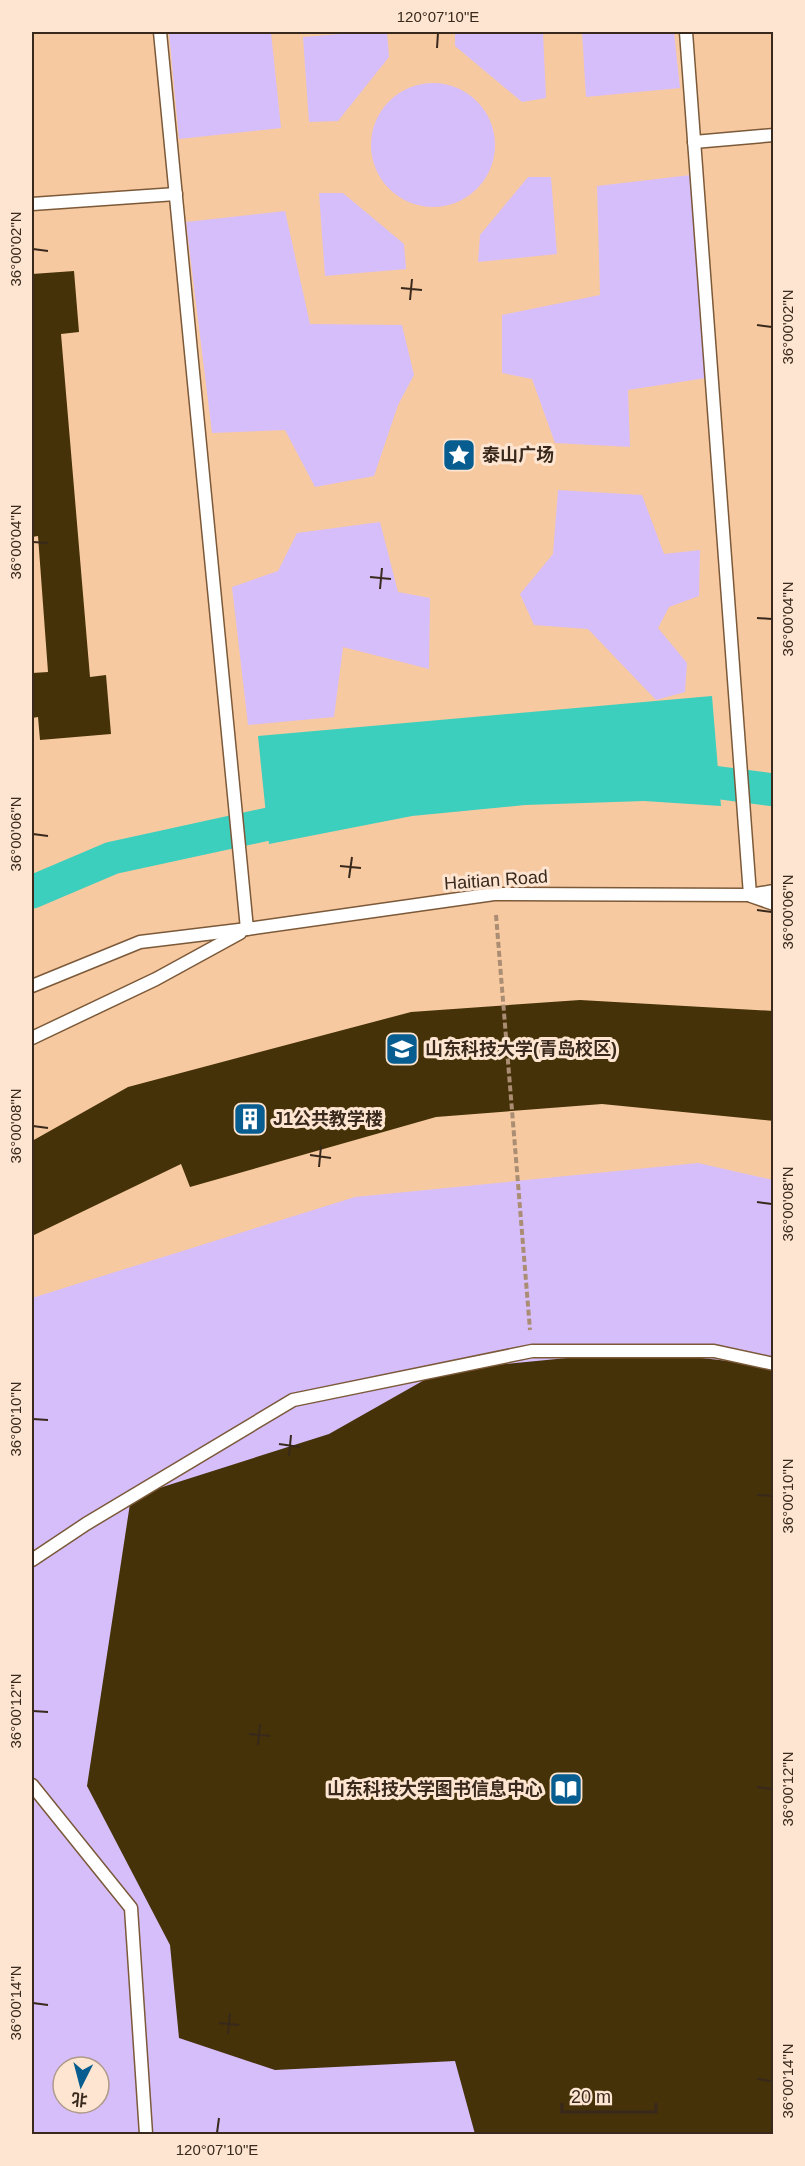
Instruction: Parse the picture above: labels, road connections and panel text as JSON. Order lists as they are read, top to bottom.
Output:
{
  "streets": {
    "lane": ["Haitian Road"]
  },
  "places": {
    "place": ["泰山广场"],
    "school or university": ["山东科技大学(青岛校区)"],
    "building": ["J1公共教学楼"],
    "library": ["山东科技大学图书信息中心"]
  },
  "scale_bar": "20 m",
  "north": "bottom",
  "coordinates": [
    "120°07'10\"E",
    "36°00'02\"N",
    "36°00'04\"N",
    "36°00'06\"N",
    "36°00'08\"N",
    "36°00'10\"N",
    "36°00'12\"N",
    "36°00'14\"N"
  ]
}
